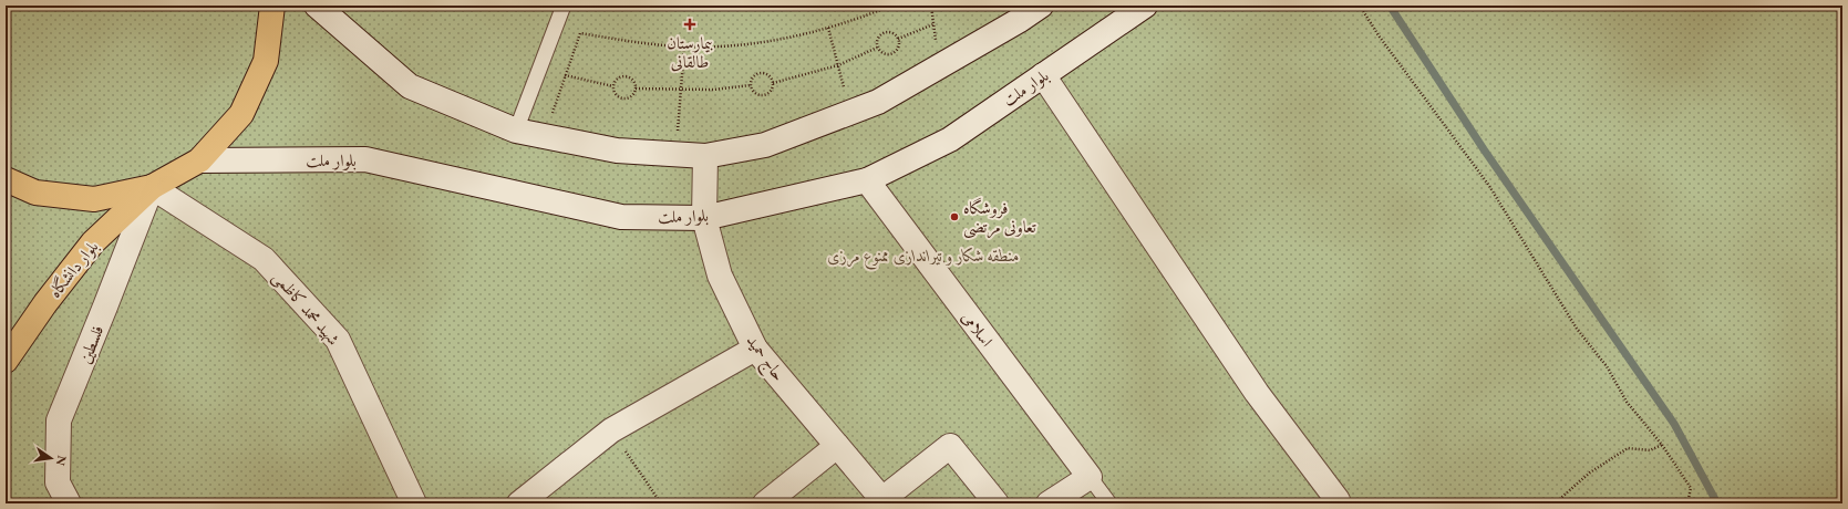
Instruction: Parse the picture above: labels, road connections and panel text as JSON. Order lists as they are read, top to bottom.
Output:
{
  "streets": {
    "main road": ["بلوار دانشگاه"],
    "street": [
      "بلوار ملت",
      "شهید محمد کاظمی",
      "اسلامی",
      "فلسطین",
      "حاج حمید"
    ]
  },
  "crossings": [
    ["بلوار ملت", "اسلامی"],
    ["بلوار ملت", "حاج حمید"],
    ["بلوار دانشگاه", "شهید محمد کاظمی"],
    ["بلوار دانشگاه", "فلسطین"],
    ["شهید محمد کاظمی", "فلسطین"]
  ],
  "parks": ["منطقه شکار و تیراندازی ممنوع مرزی"],
  "places": {
    "health": ["بیمارستان طالقانی"],
    "other": ["فروشگاه تعاونی مرتضی"]
  },
  "north": "right"
}
